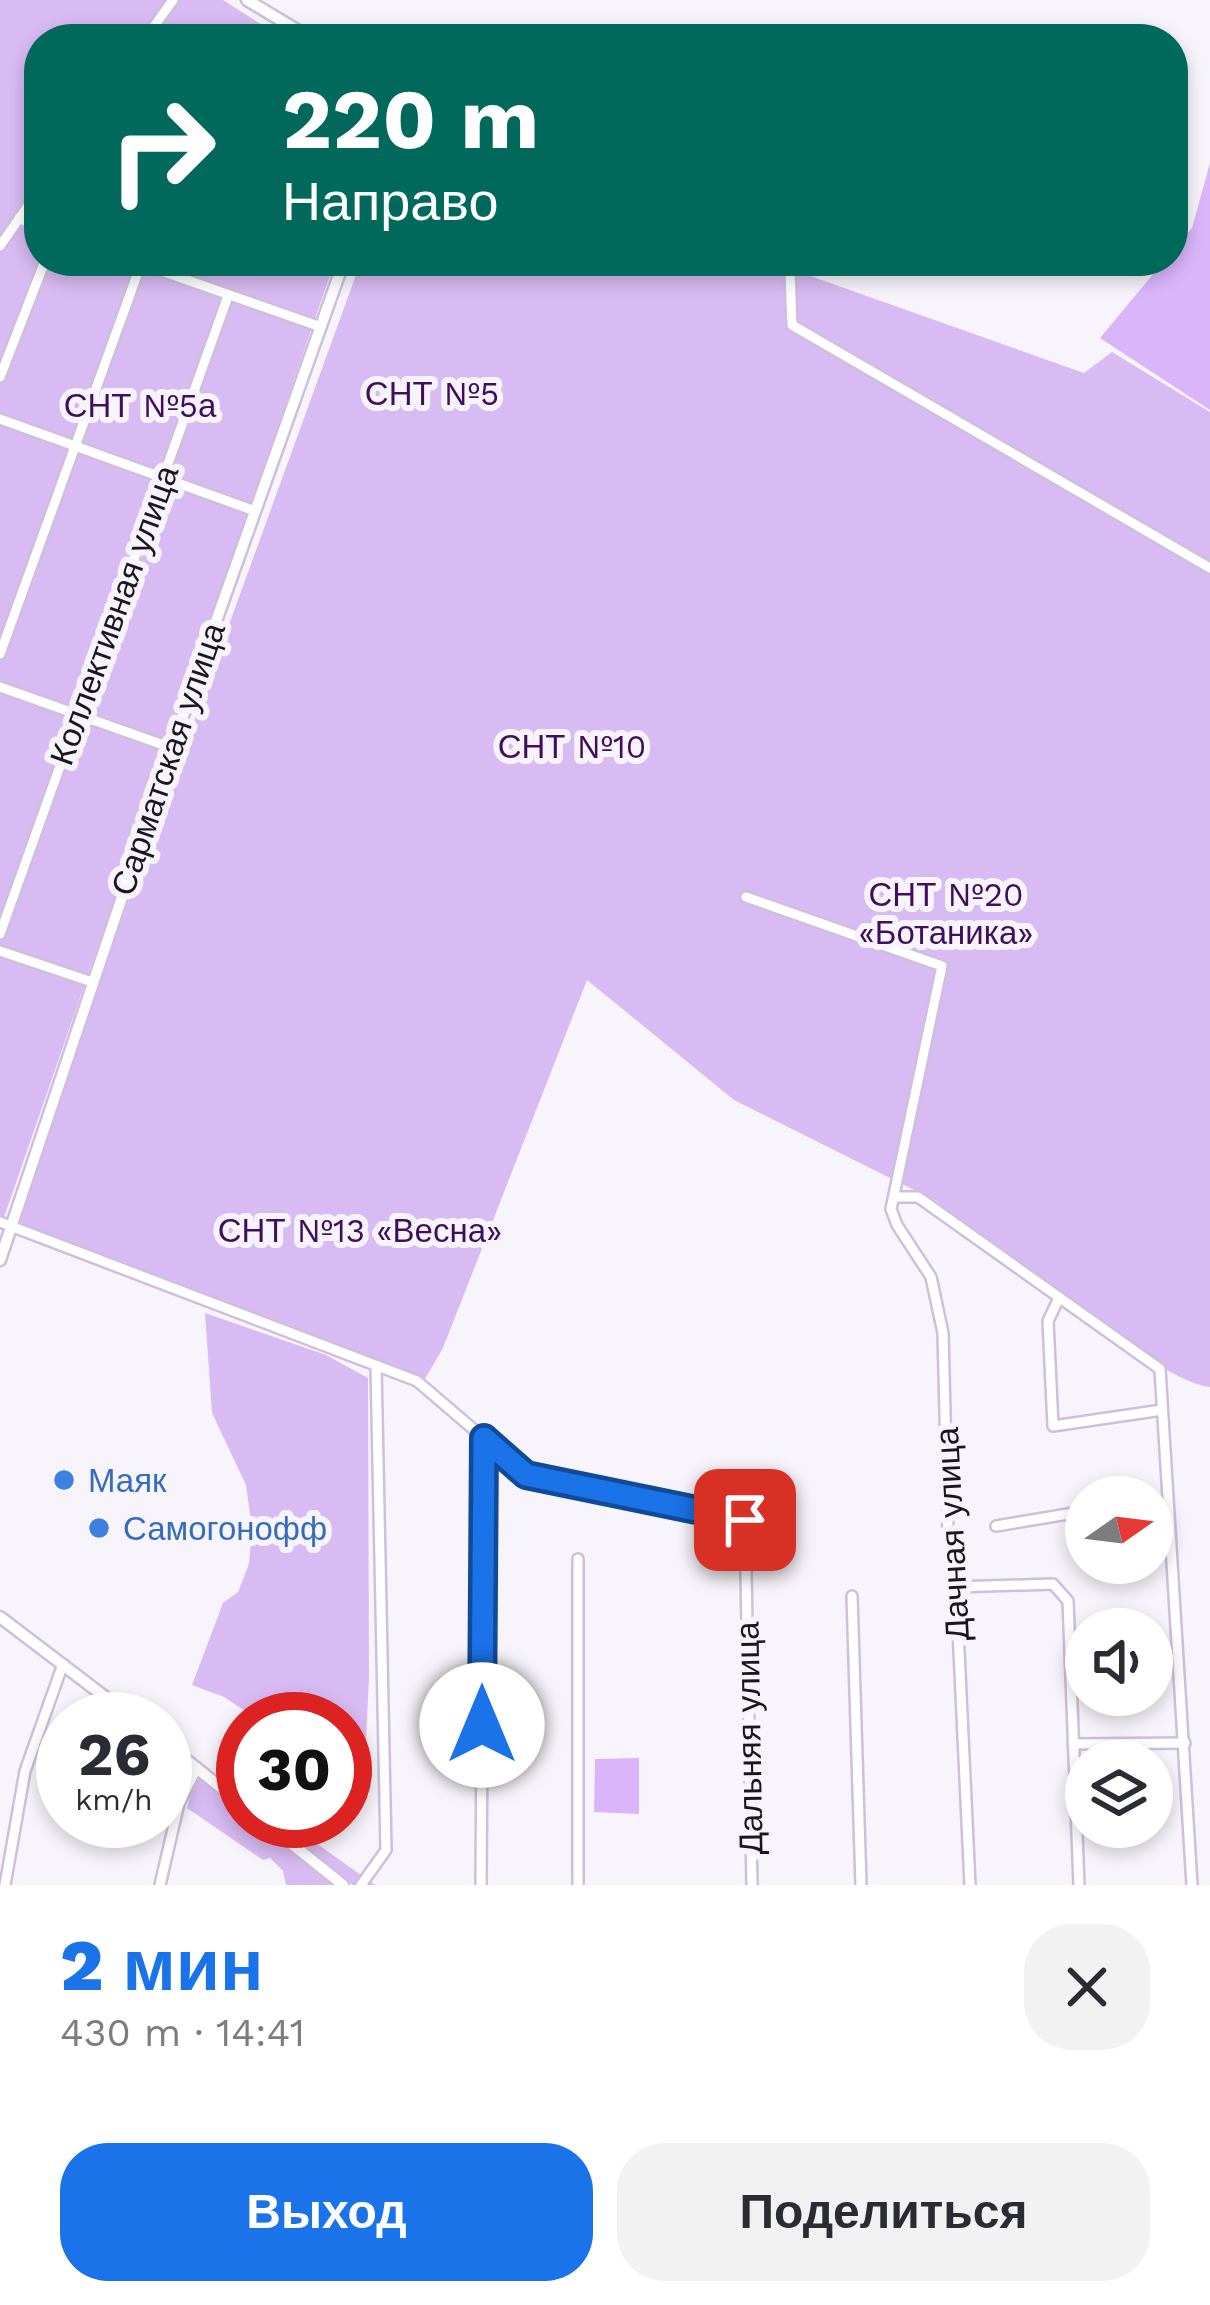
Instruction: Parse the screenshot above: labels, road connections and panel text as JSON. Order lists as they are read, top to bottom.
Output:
{
  "streets": {
    "main road": ["Сарматская улица"],
    "street": ["Коллективная улица", "Дачная улица", "Дальняя улица"]
  },
  "parks": [
    "СНТ №5",
    "СНТ №5а",
    "СНТ №10",
    "СНТ №20 «Ботаника»",
    "СНТ №13 «Весна»"
  ],
  "places": ["Маяк", "Самогонофф"],
  "north": "right",
  "page": {
    "turn": ["220 m", "Направо"],
    "speed": "26 km/h",
    "limit": "30",
    "heading": ["2 мин", "430 m · 14:41"],
    "buttons": ["Выход", "Поделиться"]
  }
}
